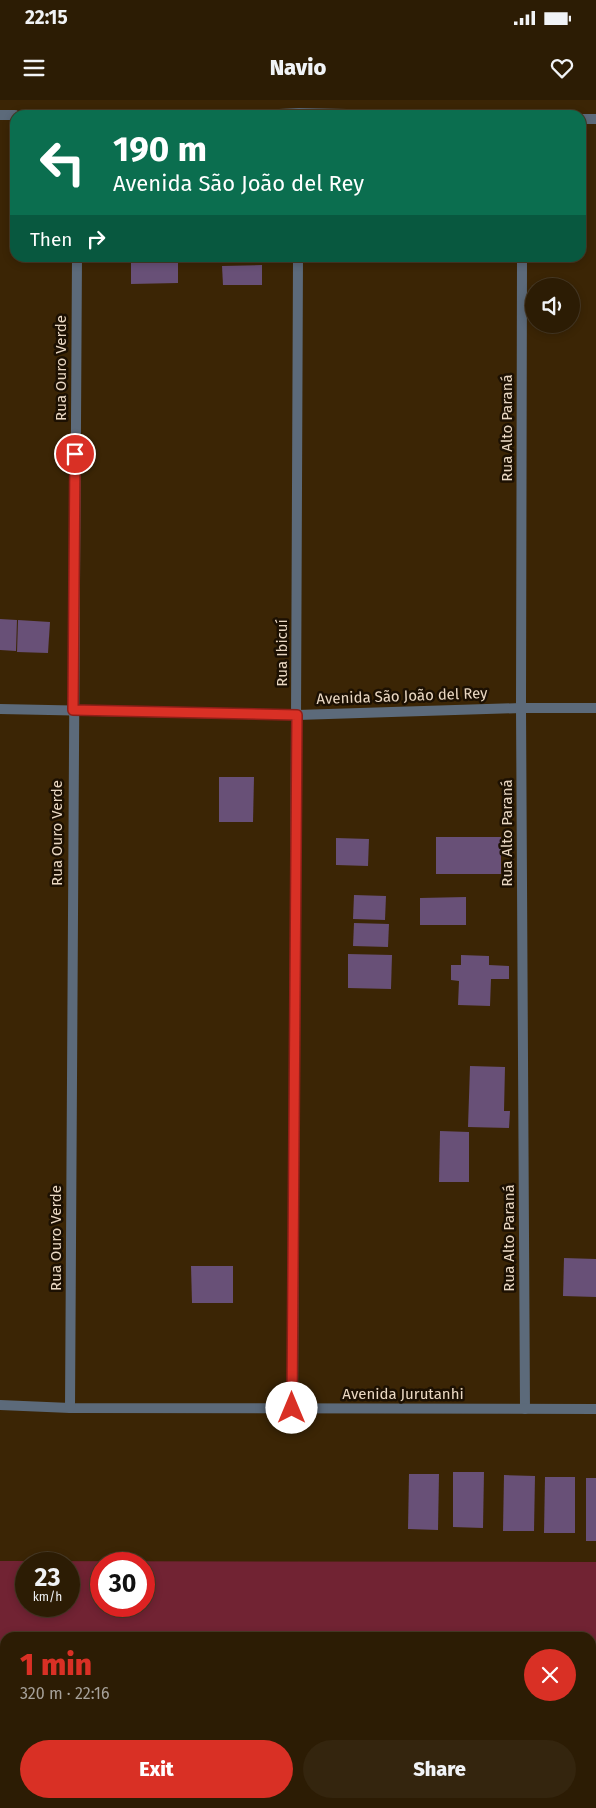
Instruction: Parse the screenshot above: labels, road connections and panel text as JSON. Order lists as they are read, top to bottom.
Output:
{
  "streets": {
    "street": [
      "Rua Ouro Verde",
      "Rua Alto Paraná",
      "Rua Ibicuí",
      "Avenida São João del Rey",
      "Avenida Jurutanhi"
    ]
  },
  "crossings": [
    ["Rua Ouro Verde", "Avenida São João del Rey"],
    ["Rua Ouro Verde", "Avenida Jurutanhi"],
    ["Rua Alto Paraná", "Avenida São João del Rey"],
    ["Rua Alto Paraná", "Avenida Jurutanhi"],
    ["Rua Ibicuí", "Avenida São João del Rey"],
    ["Rua Ibicuí", "Avenida Jurutanhi"]
  ],
  "page": {
    "status": "22:15",
    "header": "Navio",
    "turn": ["190 m", "Avenida São João del Rey"],
    "then": "Then",
    "speed": "23 km/h",
    "limit": "30",
    "heading": ["1 min", "320 m · 22:16"],
    "buttons": ["Exit", "Share"]
  }
}
